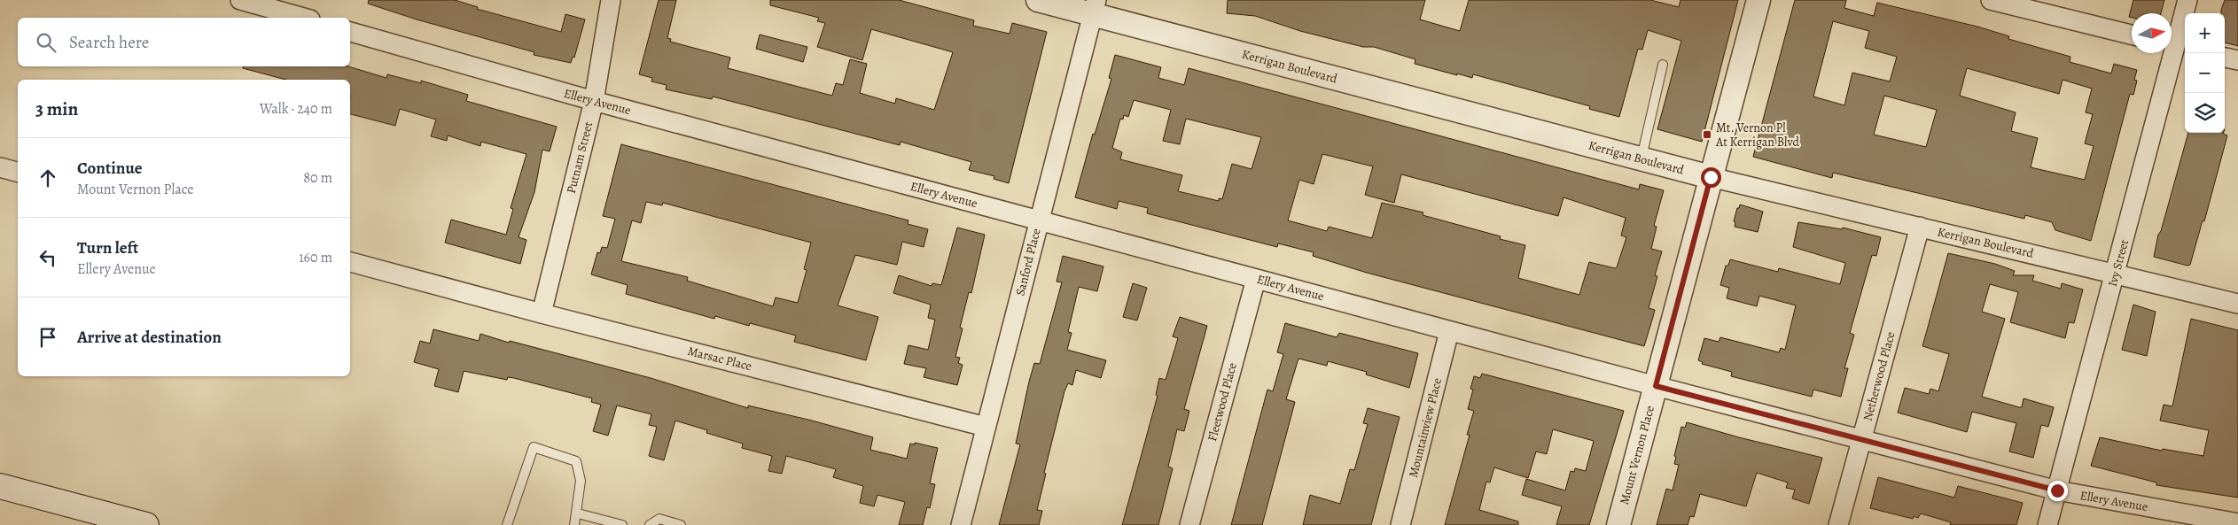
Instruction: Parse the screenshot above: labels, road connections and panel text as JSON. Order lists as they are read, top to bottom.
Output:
{
  "streets": {
    "street": [
      "Kerrigan Boulevard",
      "Ellery Avenue",
      "Putnam Street",
      "Sanford Place",
      "Ivy Street",
      "Marsac Place",
      "Netherwood Place",
      "Fleetwood Place",
      "Mountainview Place",
      "Mount Vernon Place"
    ]
  },
  "crossings": [
    ["Kerrigan Boulevard", "Sanford Place"],
    ["Kerrigan Boulevard", "Ivy Street"],
    ["Kerrigan Boulevard", "Netherwood Place"],
    ["Kerrigan Boulevard", "Mount Vernon Place"],
    ["Ellery Avenue", "Putnam Street"],
    ["Ellery Avenue", "Sanford Place"],
    ["Ellery Avenue", "Ivy Street"],
    ["Ellery Avenue", "Netherwood Place"],
    ["Ellery Avenue", "Fleetwood Place"],
    ["Ellery Avenue", "Mountainview Place"],
    ["Ellery Avenue", "Mount Vernon Place"],
    ["Putnam Street", "Marsac Place"],
    ["Sanford Place", "Marsac Place"]
  ],
  "places": {
    "transit": ["Mt. Vernon Pl At Kerrigan Blvd"]
  },
  "north": "right",
  "page": {
    "map_buttons": ["+", "−"],
    "search": "Search here",
    "heading": ["3 min", "Walk · 240 m"],
    "list": [
      ["Continue", "Mount Vernon Place", "80 m"],
      ["Turn left", "Ellery Avenue", "160 m"],
      "Arrive at destination"
    ]
  }
}
